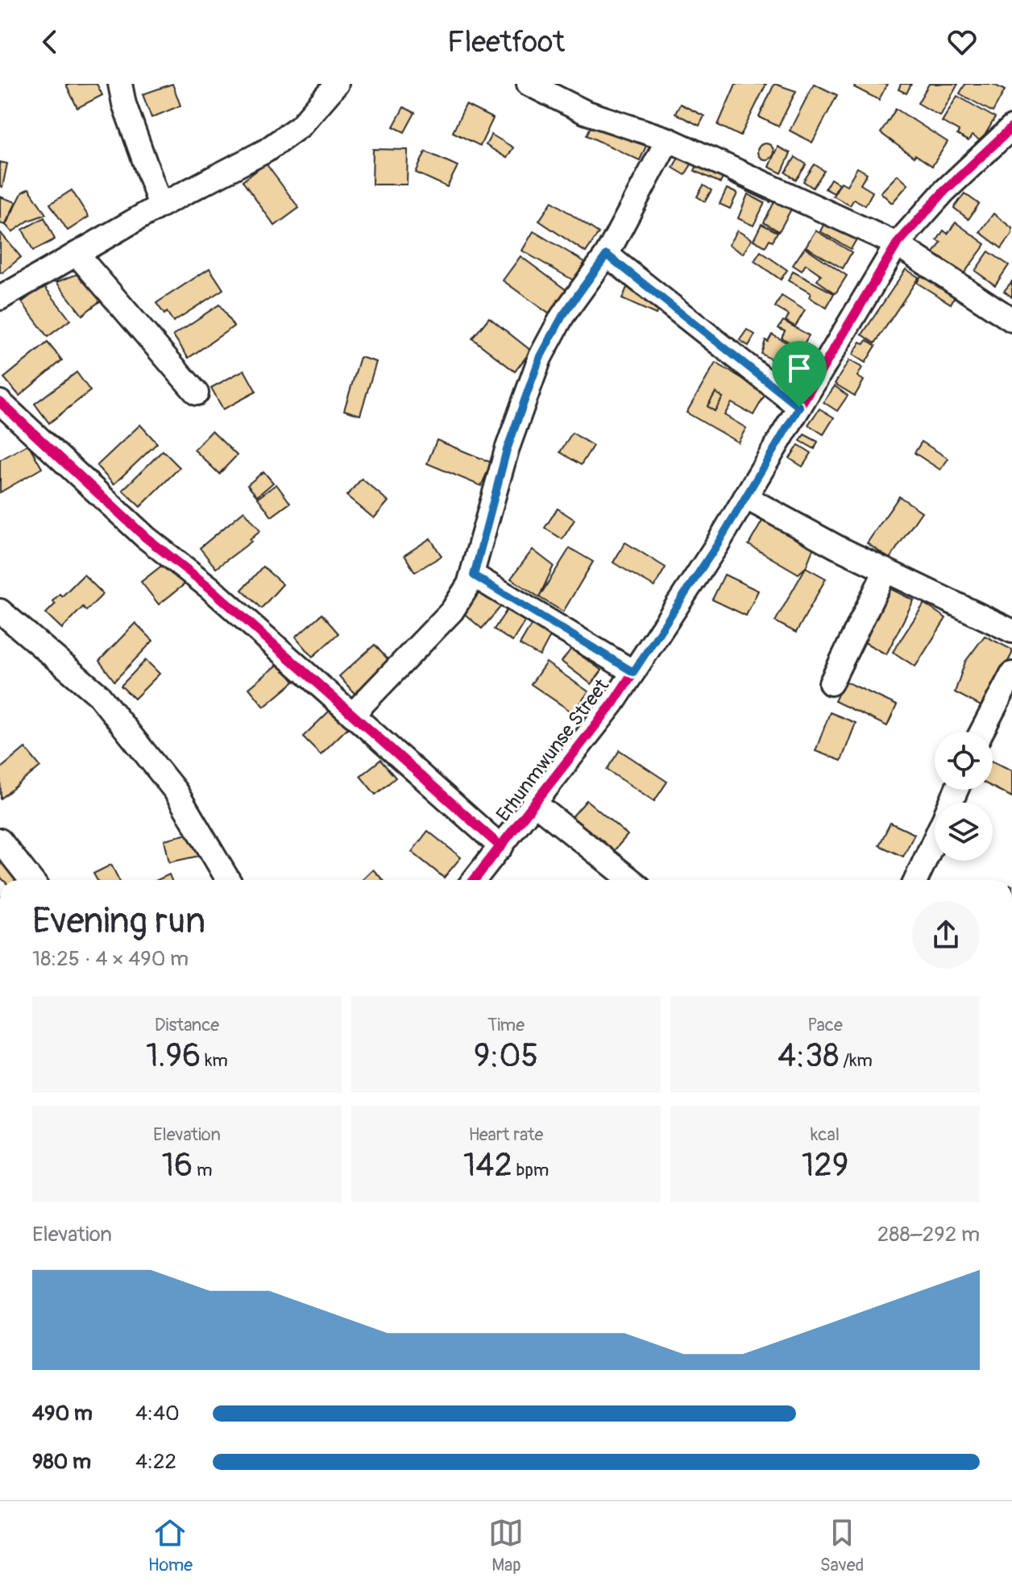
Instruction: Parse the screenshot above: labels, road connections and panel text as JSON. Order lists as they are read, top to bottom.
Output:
{
  "streets": {
    "street": ["Erhunmwunse Street"]
  },
  "page": {
    "header": "Fleetfoot",
    "heading": ["Evening run", "18:25 · 4 × 490 m"],
    "stats": [
      ["Distance", "1.96 km"],
      ["Time", "9:05"],
      ["Pace", "4:38 /km"],
      ["Elevation", "16 m"],
      ["Heart rate", "142 bpm"],
      ["kcal", "129"]
    ],
    "chart": ["Elevation", "288–292 m"],
    "list": [
      {
        "name": "490 m",
        "note": "4:40"
      },
      {
        "name": "980 m",
        "note": "4:22"
      }
    ],
    "tabs": ["Home", "Map", "Saved"]
  }
}
